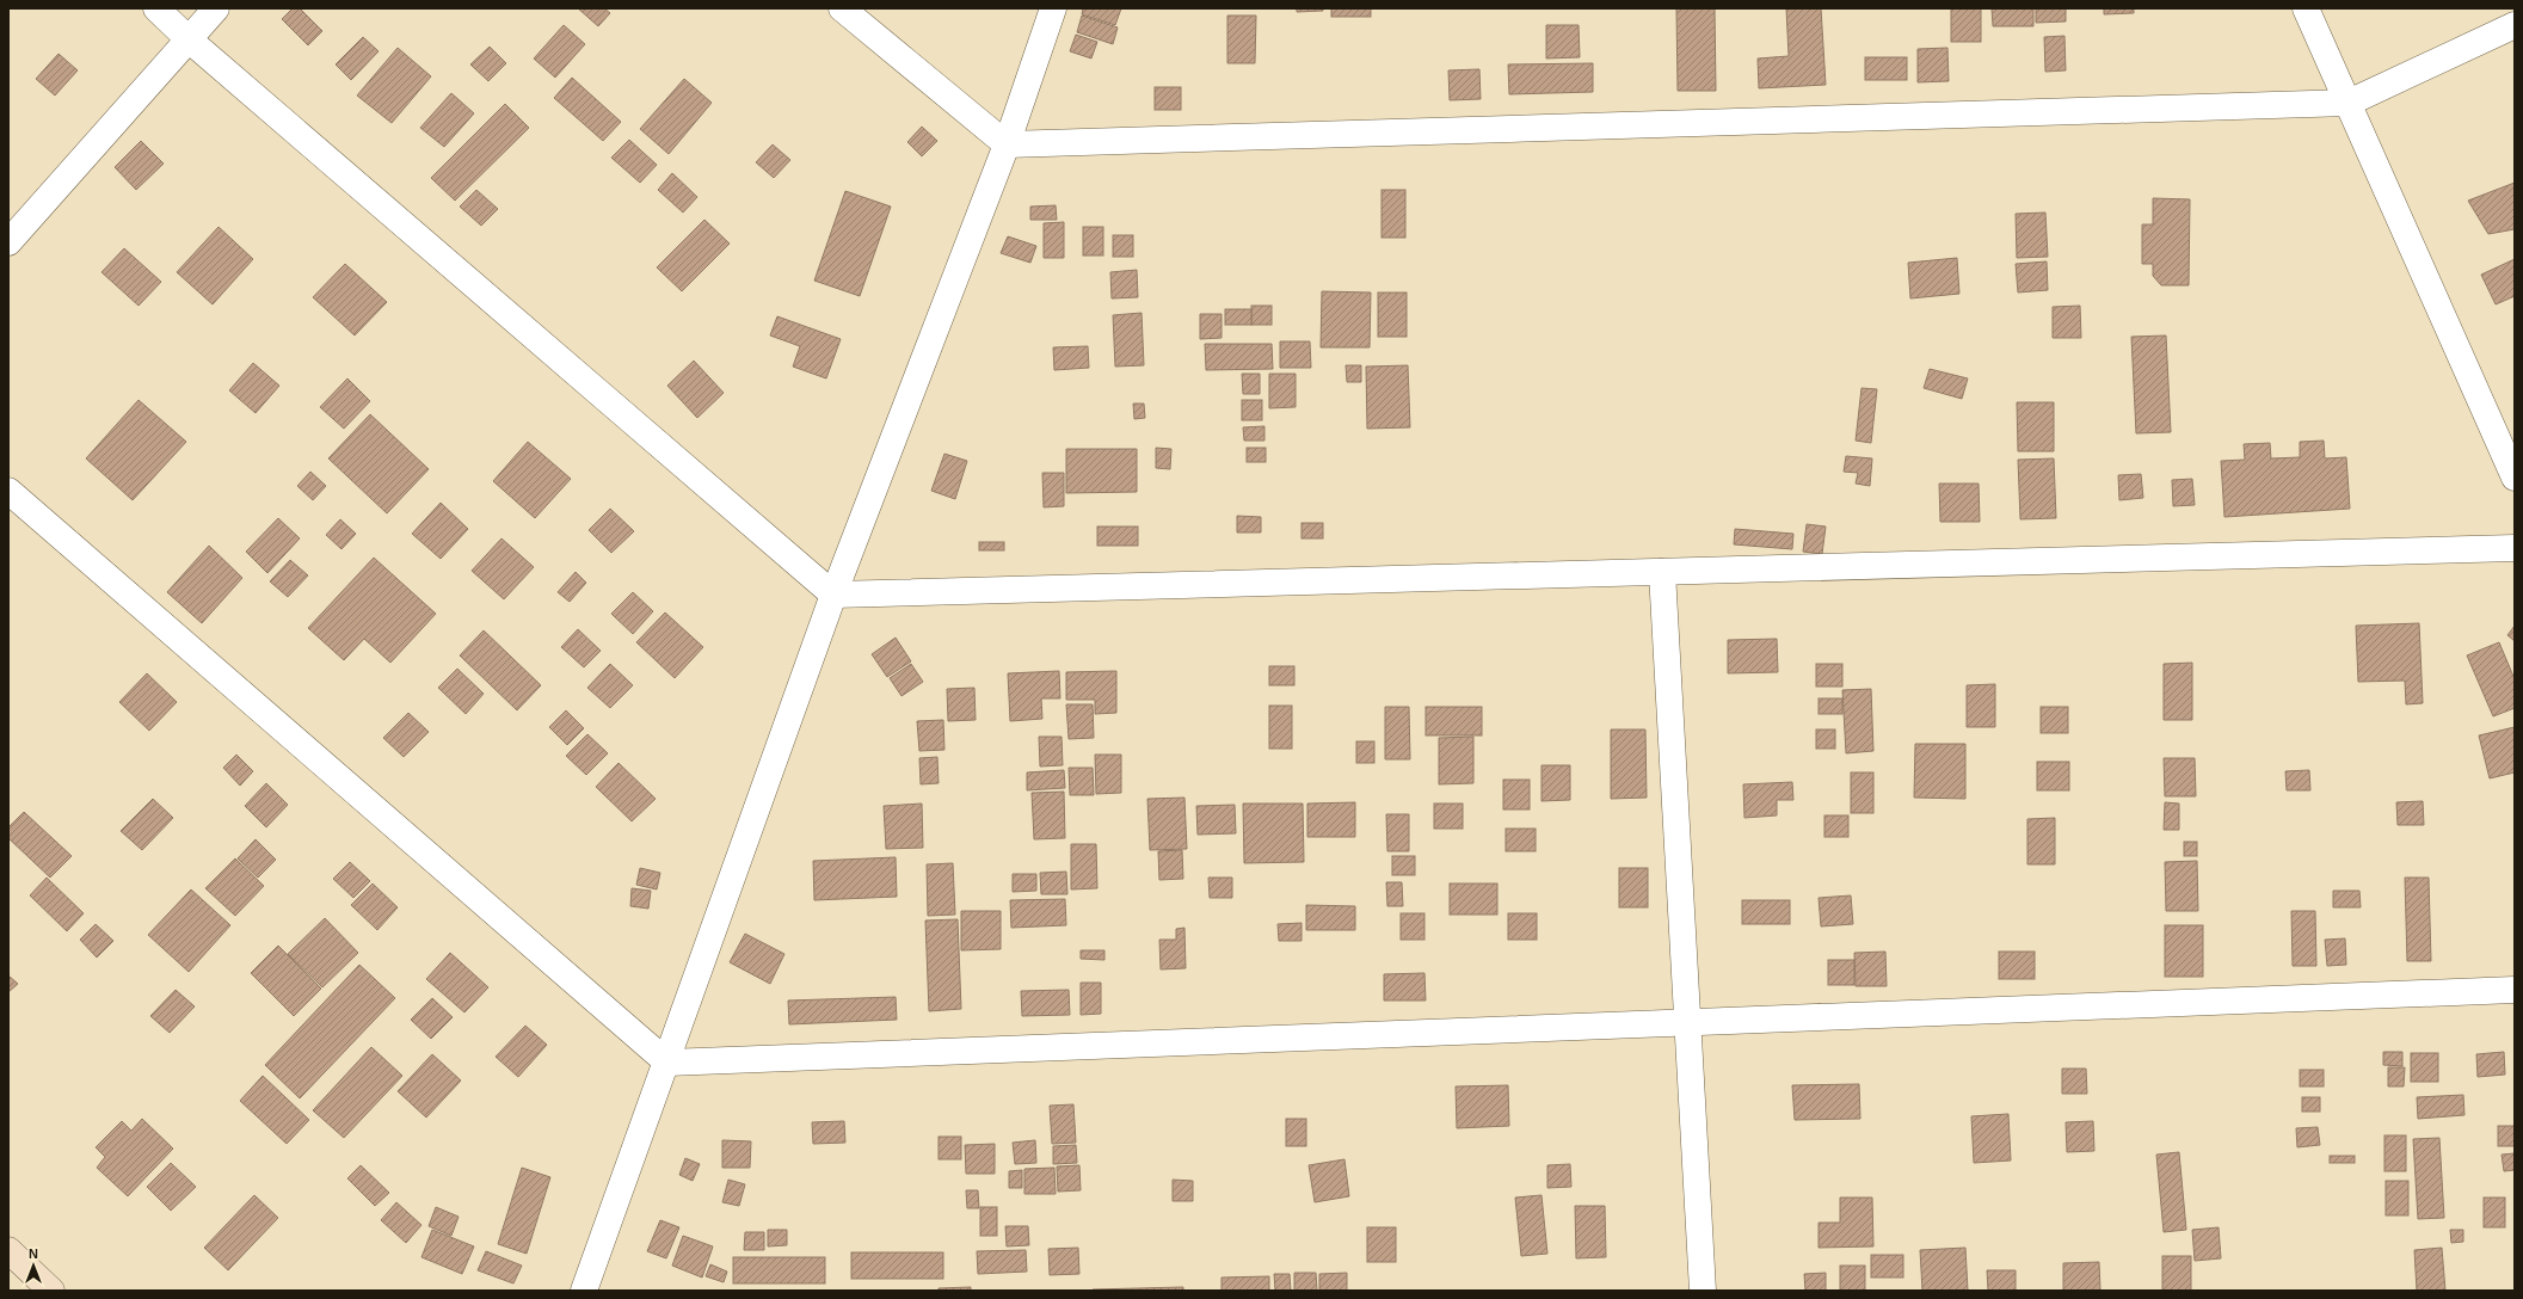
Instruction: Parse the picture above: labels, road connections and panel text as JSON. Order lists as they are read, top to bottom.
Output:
{
  "north": "top"
}
